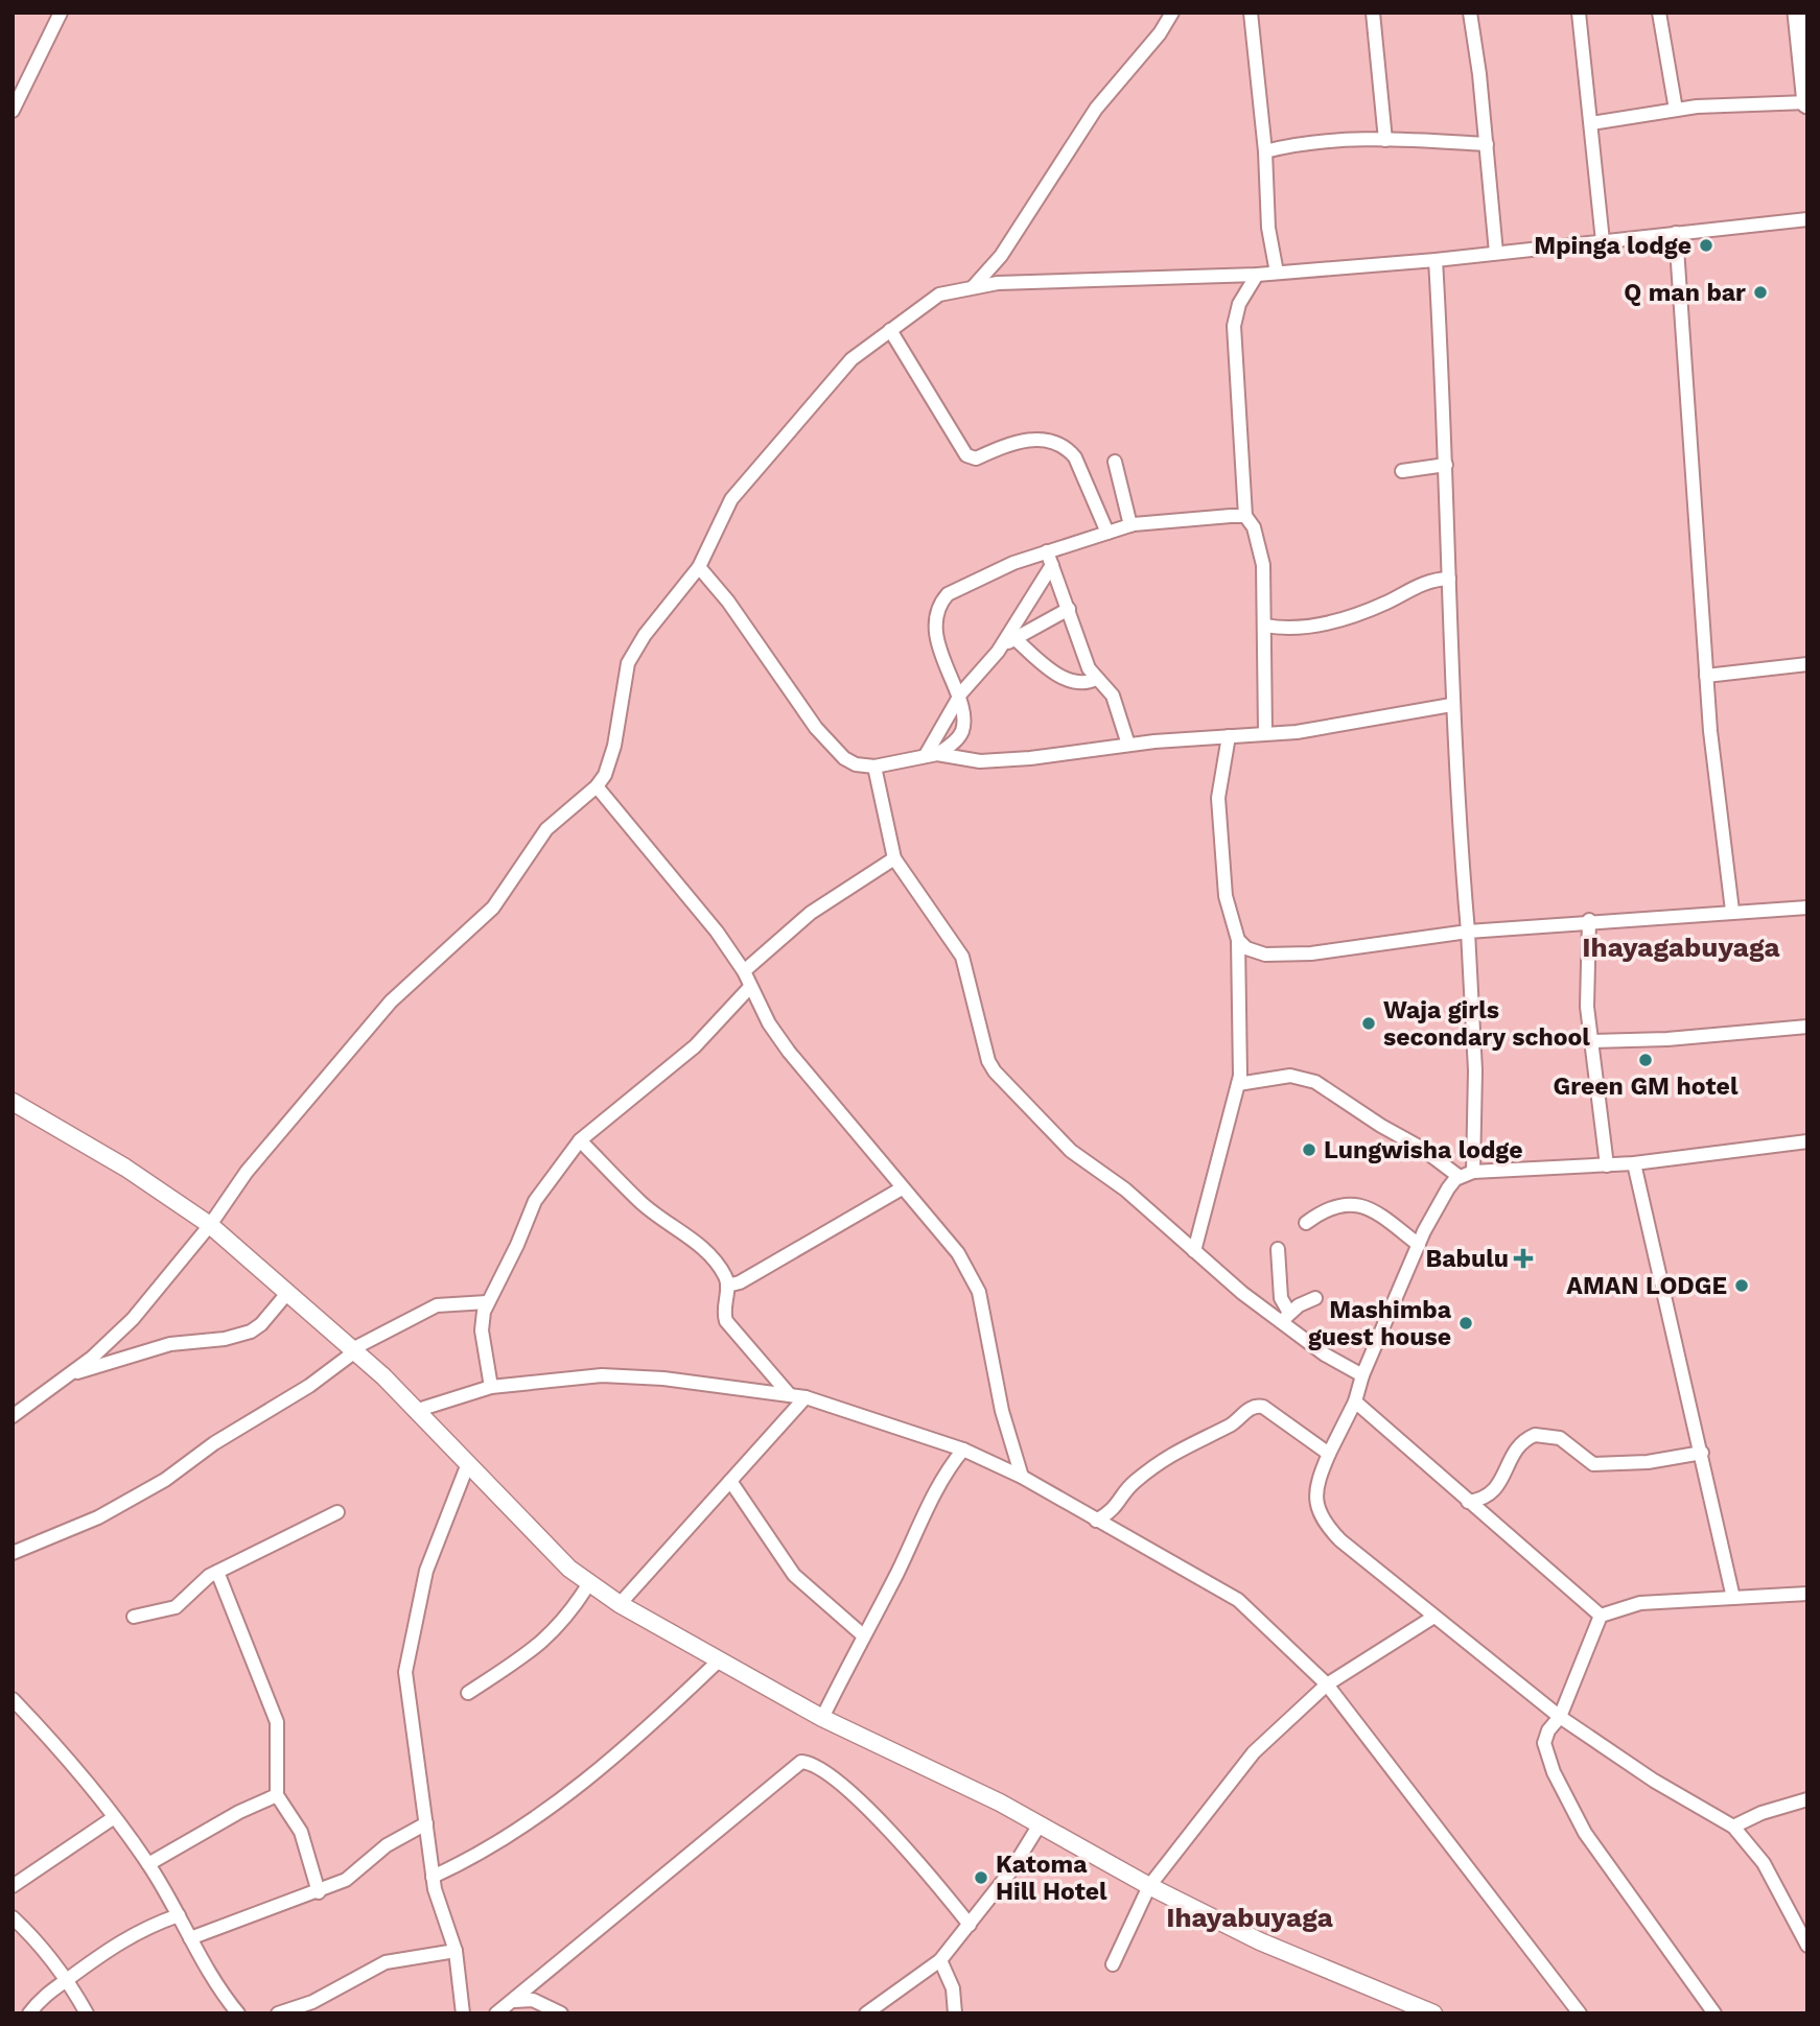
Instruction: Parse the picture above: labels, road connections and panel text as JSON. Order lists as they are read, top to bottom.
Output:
{
  "districts": ["Ihayagabuyaga", "Ihayabuyaga"],
  "places": {
    "other": [
      "Mpinga lodge",
      "Q man bar",
      "Waja girls secondary school",
      "Green GM hotel",
      "Lungwisha lodge",
      "AMAN LODGE",
      "Mashimba guest house",
      "Katoma Hill Hotel"
    ],
    "health": ["Babulu"]
  }
}
